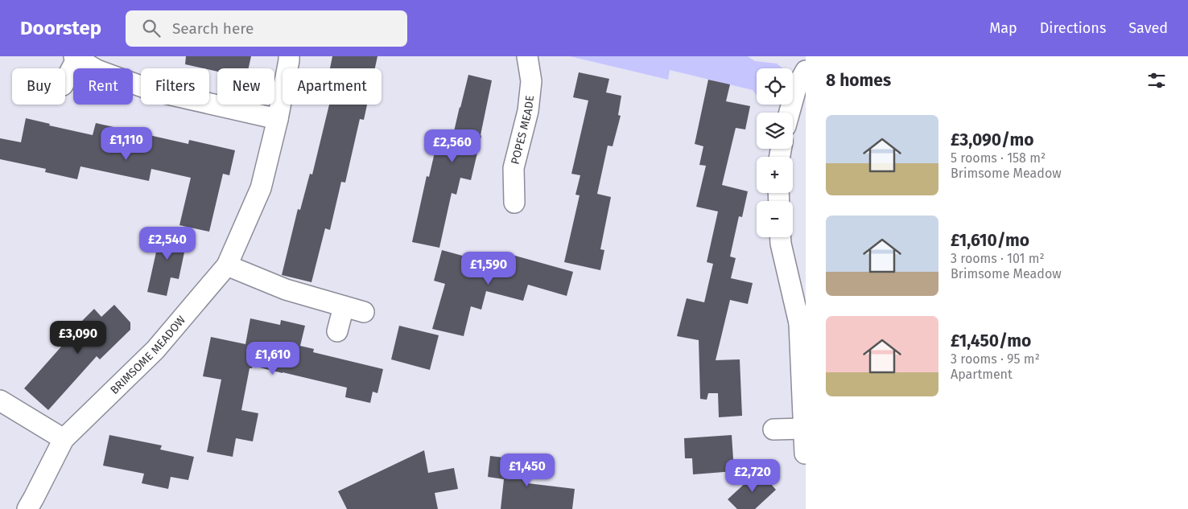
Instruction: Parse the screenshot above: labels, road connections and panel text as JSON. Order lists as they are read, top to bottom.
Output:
{
  "streets": {
    "street": ["POPES MEADE", "BRIMSOME MEADOW"]
  },
  "page": {
    "header": "Doorstep",
    "search": "Search here",
    "nav": ["Map", "Directions", "Saved"],
    "heading": "8 homes",
    "map_buttons": ["+", "−"],
    "chip": [
      "Buy",
      "Rent",
      "Filters",
      "New",
      "Apartment"
    ],
    "list": [
      {
        "name": "£3,090/mo",
        "note": "5 rooms · 158 m² · Brimsome Meadow"
      },
      {
        "name": "£1,610/mo",
        "note": "3 rooms · 101 m² · Brimsome Meadow"
      },
      {
        "name": "£1,450/mo",
        "note": "3 rooms · 95 m² · Apartment"
      }
    ],
    "price": [
      "£1,110",
      "£2,560",
      "£2,540",
      "£1,590",
      "£3,090",
      "£1,610",
      "£1,450",
      "£2,720"
    ]
  }
}
